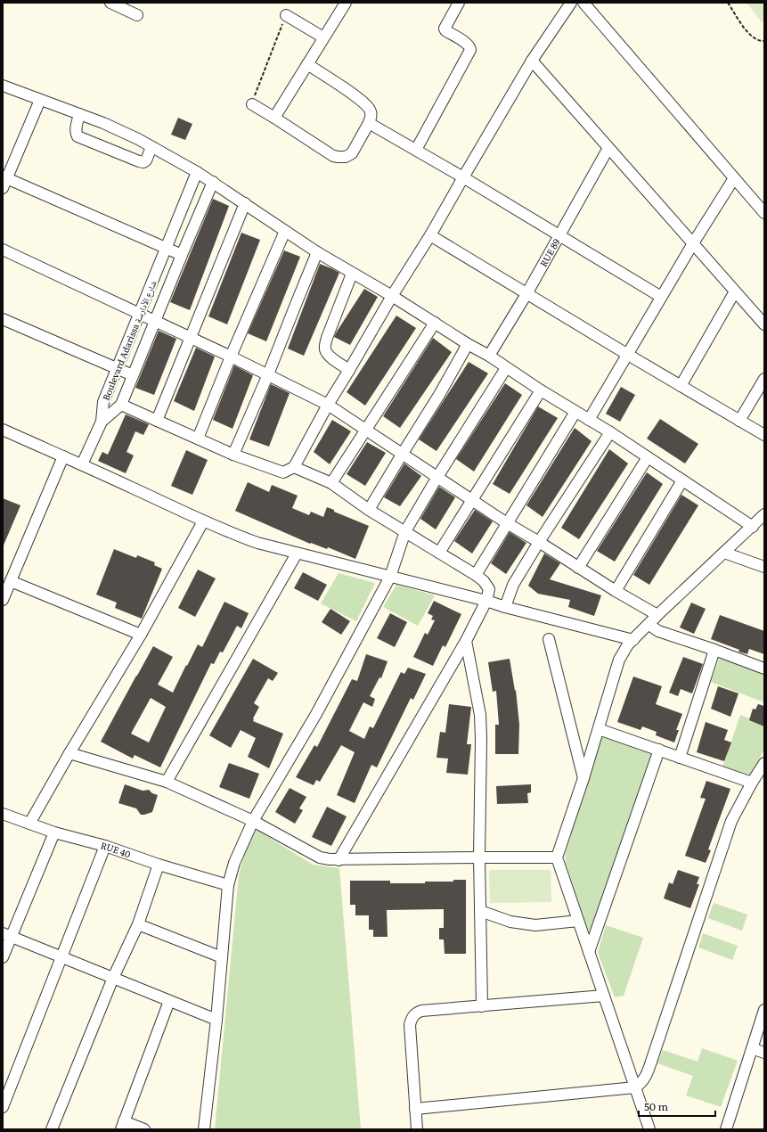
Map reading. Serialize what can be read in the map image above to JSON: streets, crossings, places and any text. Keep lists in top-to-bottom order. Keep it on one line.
{"streets":{"street":["RUE 89","Boulevard Adarissa شارع الأدارسة","RUE 40"]},"scale_bar":"50 m"}
